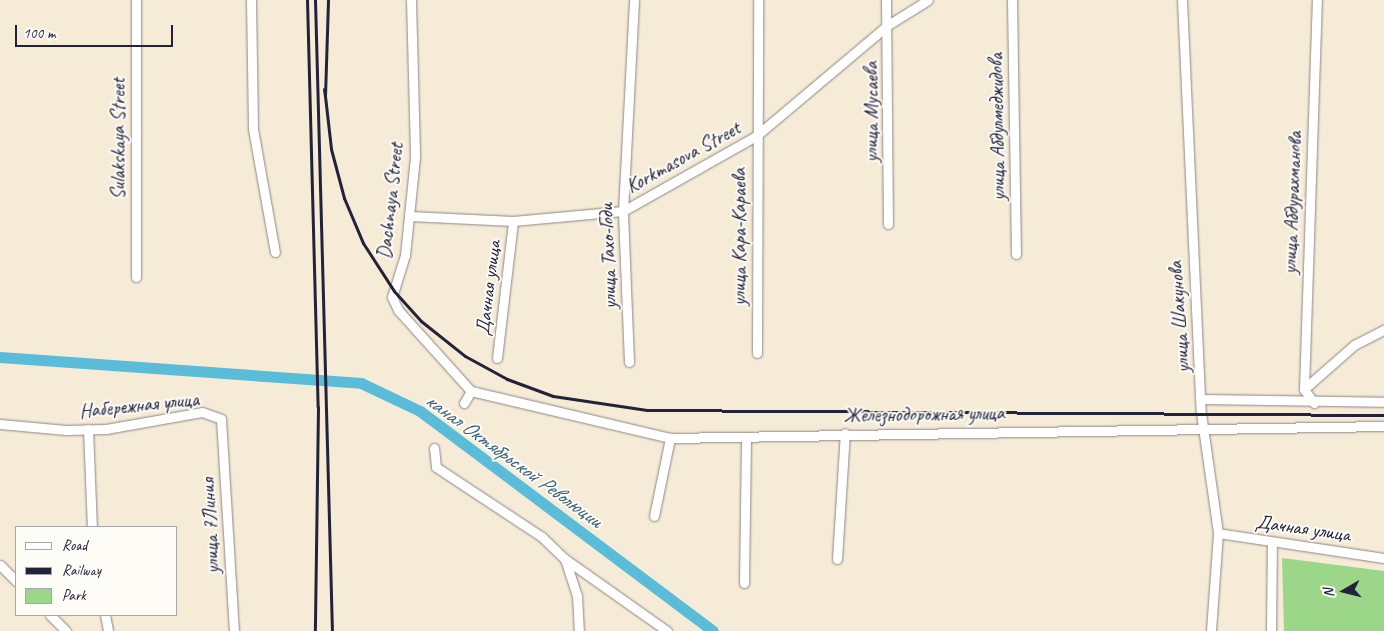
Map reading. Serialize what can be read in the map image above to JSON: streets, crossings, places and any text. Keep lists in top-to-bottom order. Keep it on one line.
{"streets":{"street":["улица Мусаева","улица Абдулмеджидова","Sulakskaya Street","Korkmasova Street","Dachnaya Street","улица Абдурахманова","улица Кара-Караева","улица Тахо-Годи","Дачная улица","улица Шакунова","Набережная улица","Железнодорожная улица","улица 7Линия"]},"crossings":[["улица Мусаева","Korkmasova Street"],["Korkmasova Street","Dachnaya Street"],["Korkmasova Street","улица Кара-Караева"],["Korkmasova Street","улица Тахо-Годи"],["Korkmasova Street","Дачная улица"],["Dachnaya Street","Железнодорожная улица"],["Дачная улица","улица Шакунова"],["улица Шакунова","Железнодорожная улица"],["Набережная улица","улица 7Линия"]],"water":["канал Октябрьской Революции"],"legend":["Road","Railway","Park"],"scale_bar":"100 m","north":"left"}
